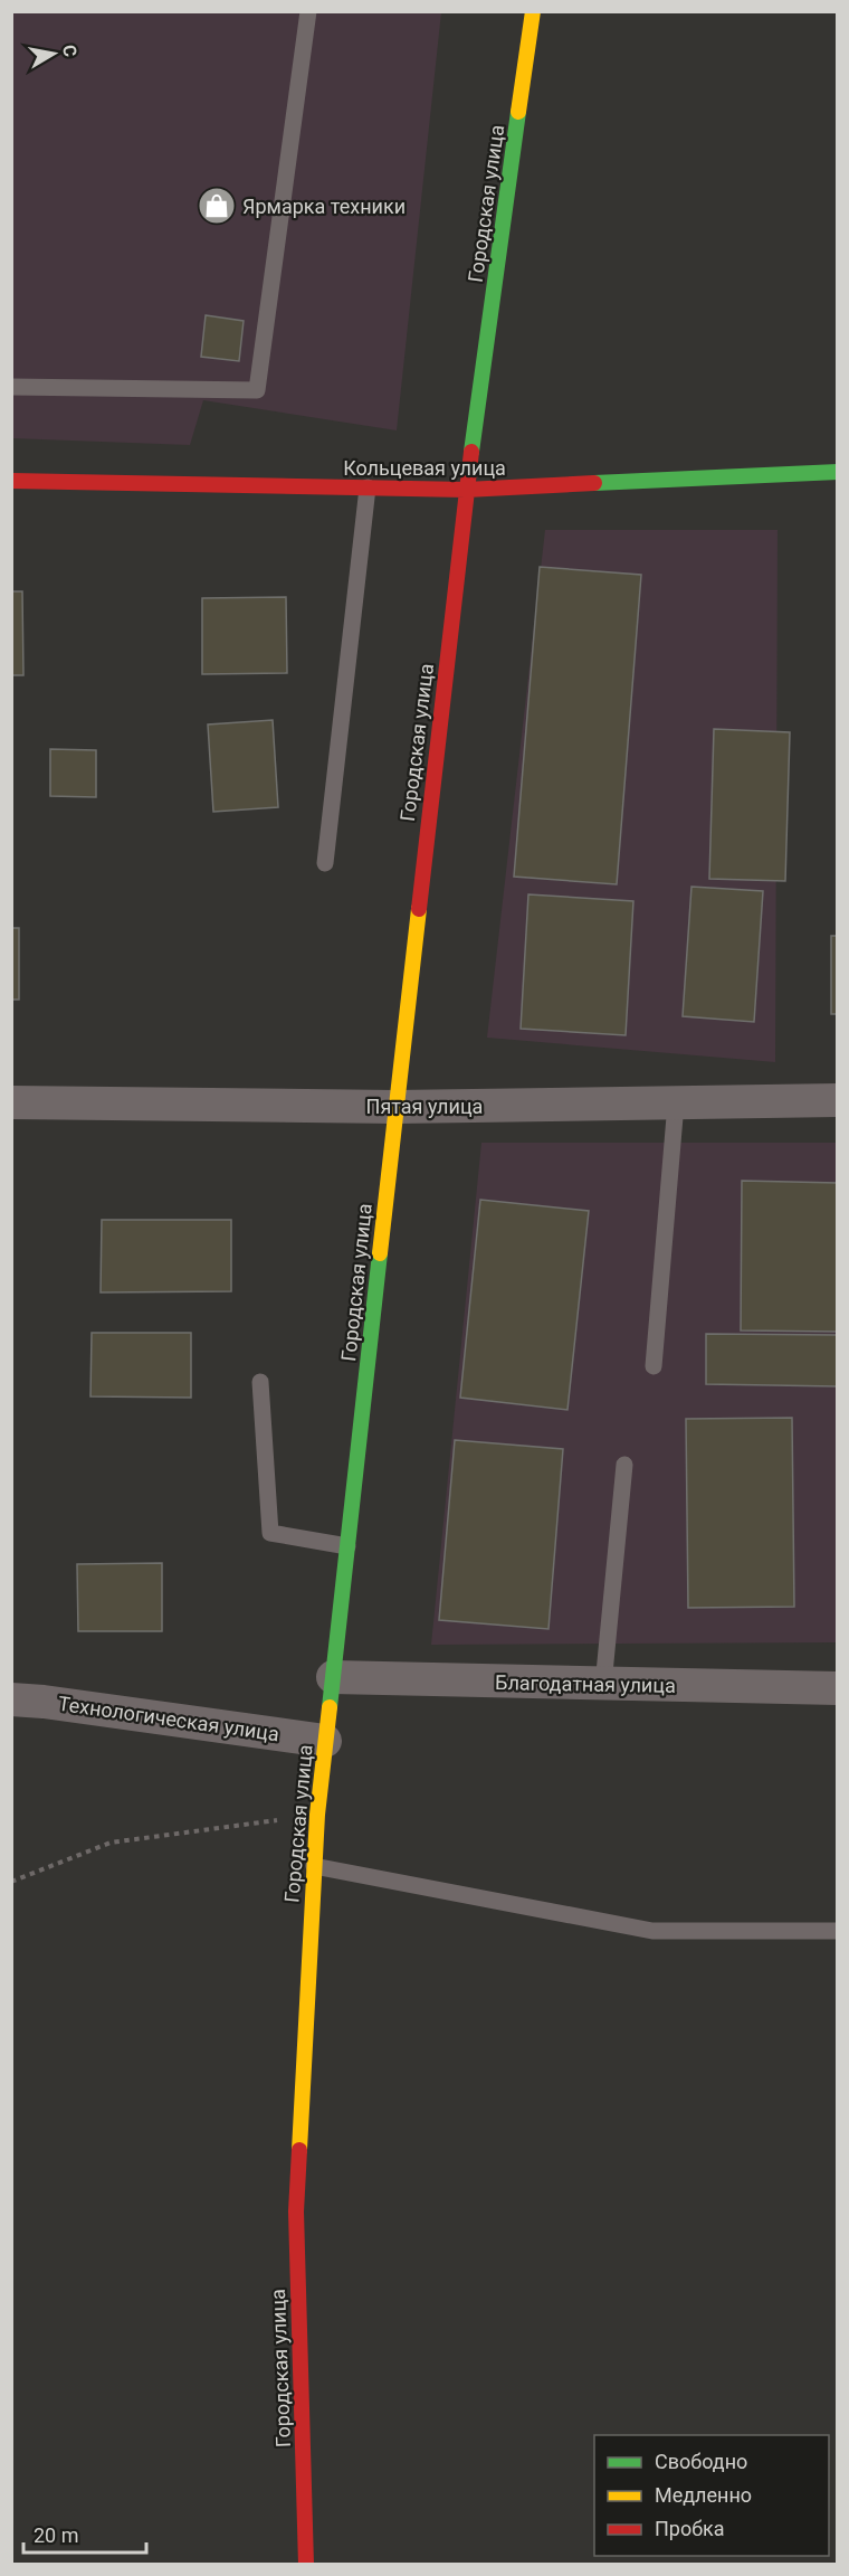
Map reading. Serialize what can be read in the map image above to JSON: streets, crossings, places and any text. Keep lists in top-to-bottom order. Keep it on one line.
{"streets":{"street":["Городская улица","Кольцевая улица","Пятая улица","Благодатная улица","Технологическая улица"]},"crossings":[["Городская улица","Кольцевая улица"],["Городская улица","Пятая улица"],["Городская улица","Благодатная улица"],["Городская улица","Технологическая улица"]],"places":{"shop":["Ярмарка техники"]},"legend":["Свободно","Медленно","Пробка"],"scale_bar":"20 m","north":"right"}
